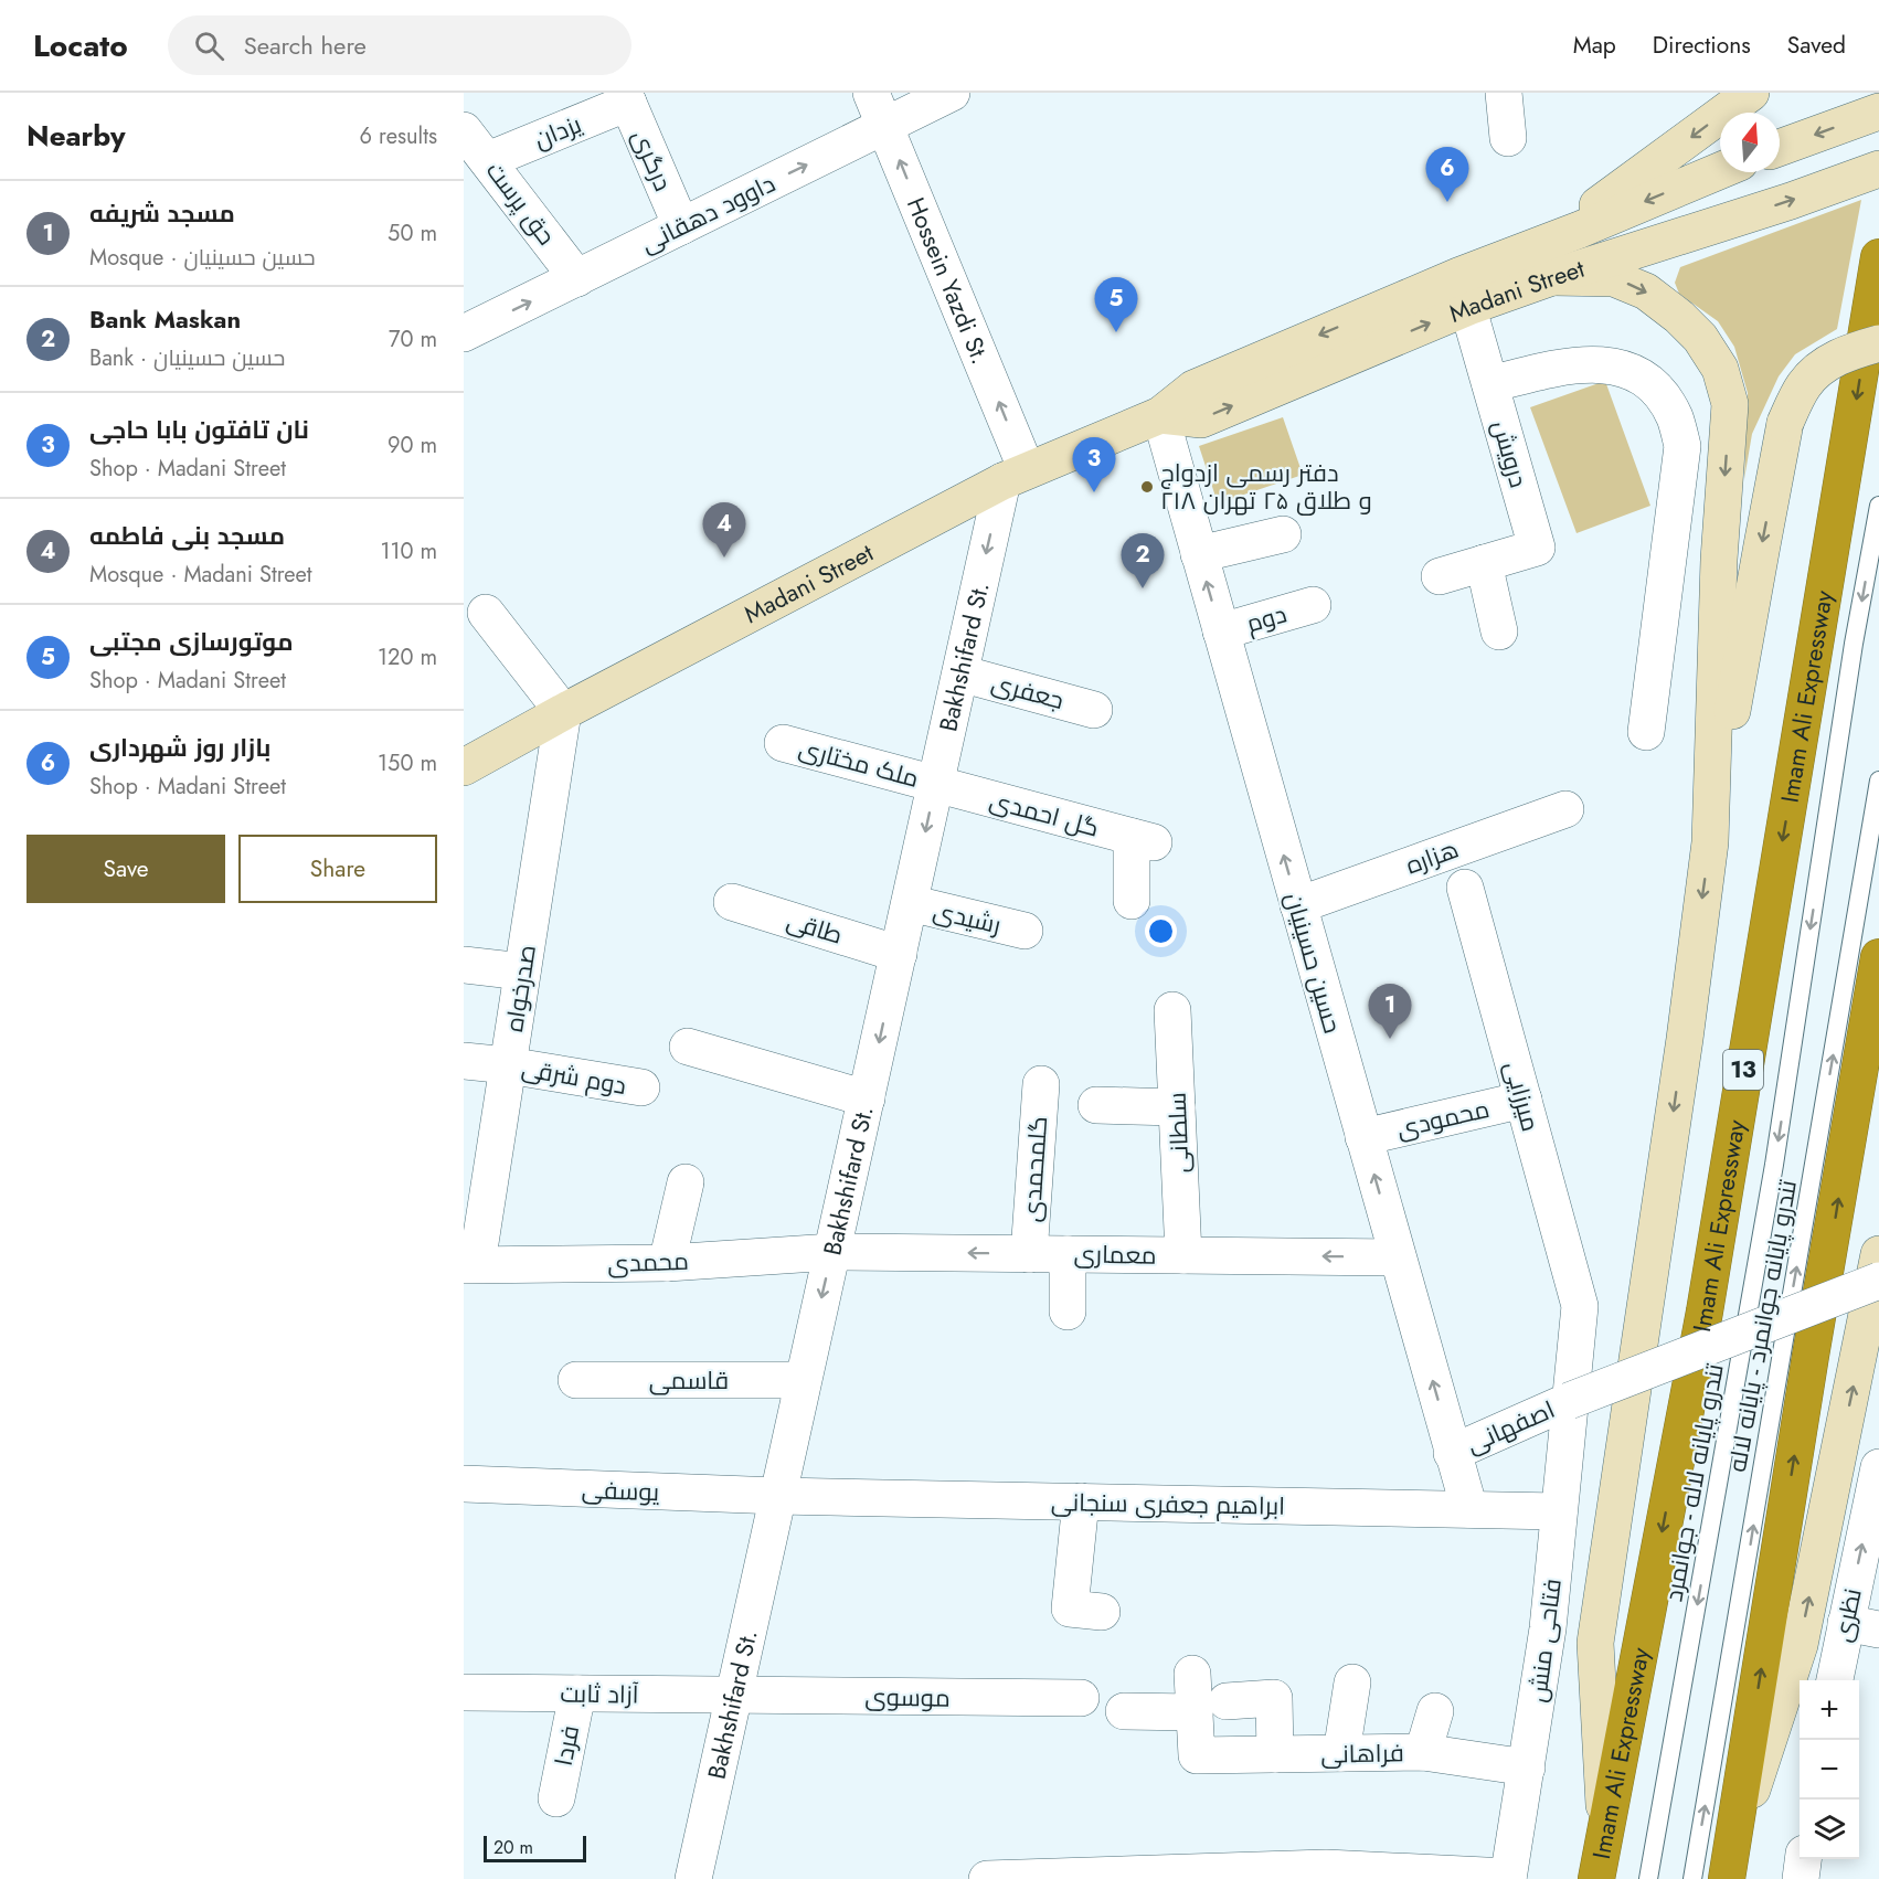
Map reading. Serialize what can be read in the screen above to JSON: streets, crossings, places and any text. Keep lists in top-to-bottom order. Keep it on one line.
{"streets":{"highway":["Imam Ali Expressway","13"],"main road":["Madani Street"],"street":["یزدان","درگری","حق پرست","داوود دهقانی","Hossein Yazdi St.","درویش","دوم","Bakhshifard St.","جعفری","ملک مختاری","گل احمدی","هزاره","رشیدی","طاقی","حسین حسینیان","صدرخواه","دوم شرقی","میرزایی","محمودی","سلطانی","گلمحمدی","معماری","محمدی","قاسمی","اصفهانی","یوسفی","ابراهیم جعفری سنجانی","نظری","فتاحی منش","آزاد ثابت","موسوی","فردا","فراهانی"],"lane":["تندرو پایانه جوانمرد - پایانه لاله","تندرو پایانه لاله - جوانمرد"]},"crossings":[["یزدان","درگری"],["یزدان","حق پرست"],["درگری","داوود دهقانی"],["حق پرست","داوود دهقانی"],["داوود دهقانی","Hossein Yazdi St."],["Hossein Yazdi St.","Madani Street"],["Hossein Yazdi St.","Bakhshifard St."],["Madani Street","درویش"],["Madani Street","Bakhshifard St."],["Madani Street","حسین حسینیان"],["Madani Street","صدرخواه"],["دوم","حسین حسینیان"],["Bakhshifard St.","جعفری"],["Bakhshifard St.","ملک مختاری"],["Bakhshifard St.","گل احمدی"],["Bakhshifard St.","رشیدی"],["Bakhshifard St.","طاقی"],["Bakhshifard St.","معماری"],["Bakhshifard St.","محمدی"],["Bakhshifard St.","قاسمی"],["Bakhshifard St.","یوسفی"],["Bakhshifard St.","ابراهیم جعفری سنجانی"],["Bakhshifard St.","آزاد ثابت"],["Bakhshifard St.","موسوی"],["ملک مختاری","گل احمدی"],["هزاره","حسین حسینیان"],["حسین حسینیان","محمودی"],["حسین حسینیان","معماری"],["حسین حسینیان","اصفهانی"],["حسین حسینیان","ابراهیم جعفری سنجانی"],["صدرخواه","دوم شرقی"],["صدرخواه","محمدی"],["میرزایی","محمودی"],["میرزایی","فتاحی منش"],["سلطانی","معماری"],["گلمحمدی","معماری"],["معماری","محمدی"],["اصفهانی","فتاحی منش"],["یوسفی","ابراهیم جعفری سنجانی"],["ابراهیم جعفری سنجانی","فتاحی منش"],["فتاحی منش","فراهانی"],["آزاد ثابت","موسوی"],["آزاد ثابت","فردا"]],"one_way":["داوود دهقانی","Hossein Yazdi St.","Bakhshifard St.","حسین حسینیان","معماری","تندرو پایانه جوانمرد - پایانه لاله","تندرو پایانه لاله - جوانمرد","نظری"],"places":["دفتر رسمی ازدواج ۲۱۸ و طلاق ۲۵ تهران"],"scale_bar":"20 m","north":"top","page":{"header":"Locato","search":"Search here","nav":["Map","Directions","Saved"],"heading":["Nearby","6 results"],"pins":["6","5","3","4","2","1"],"list":[{"mark":"1","name":"مسجد شریفه","note":"Mosque · حسین حسینیان","value":"50 m"},{"mark":"2","name":"Bank Maskan","note":"Bank · حسین حسینیان","value":"70 m"},{"mark":"3","name":"نان تافتون بابا حاجی","note":"Shop · Madani Street","value":"90 m"},{"mark":"4","name":"مسجد بنی فاطمه","note":"Mosque · Madani Street","value":"110 m"},{"mark":"5","name":"موتورسازی مجتبی","note":"Shop · Madani Street","value":"120 m"},{"mark":"6","name":"بازار روز شهرداری","note":"Shop · Madani Street","value":"150 m"}],"buttons":["Save","Share"],"map_buttons":["+","−"],"scale":"20 m"}}
